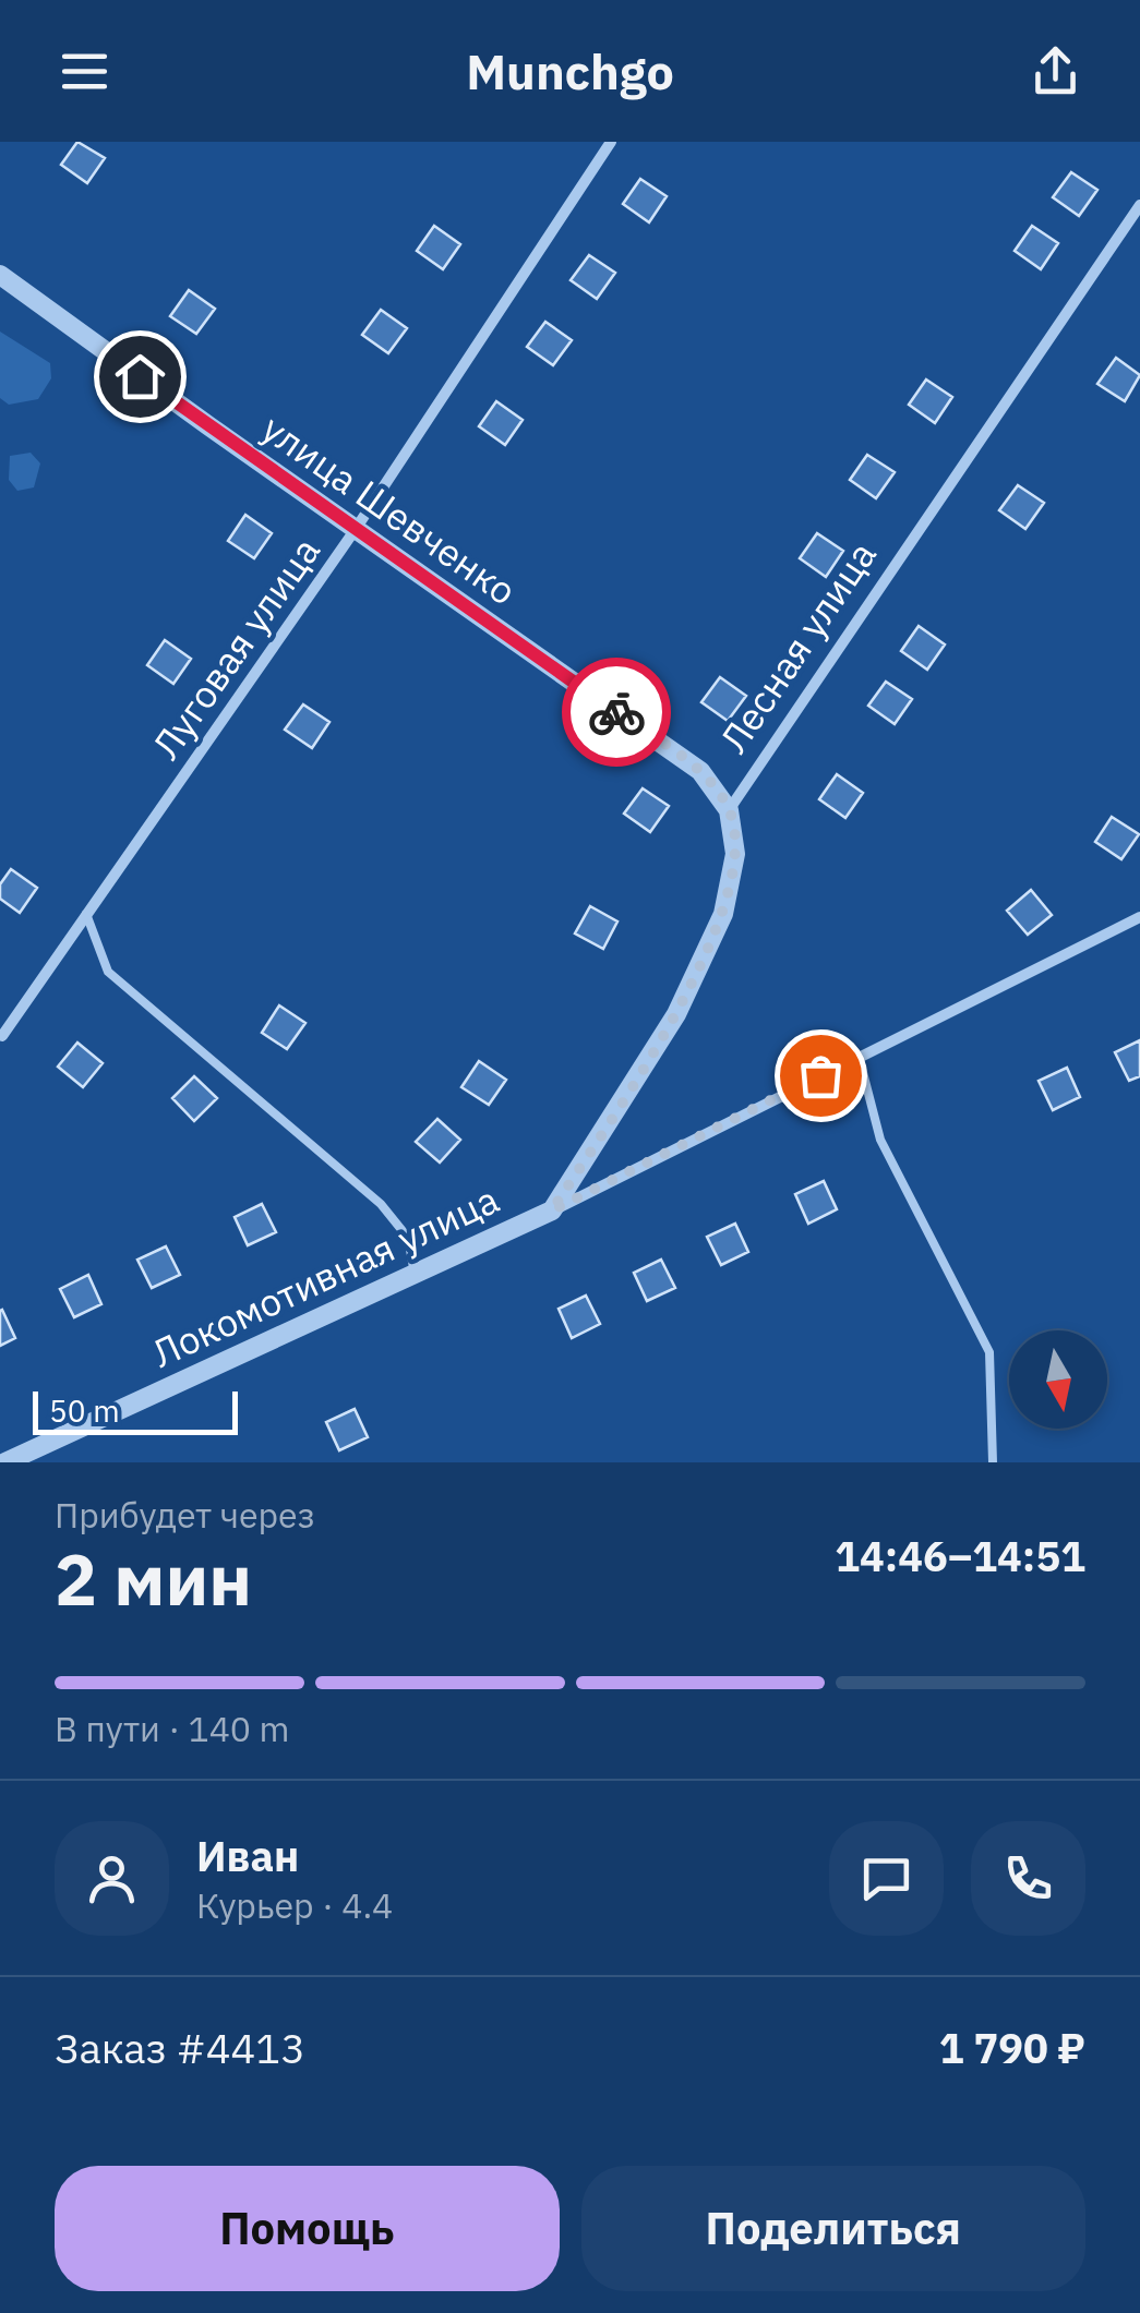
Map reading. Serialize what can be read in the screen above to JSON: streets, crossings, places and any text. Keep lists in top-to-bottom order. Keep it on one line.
{"streets":{"street":["улица Шевченко","Лесная улица","Луговая улица","Локомотивная улица"]},"crossings":[["улица Шевченко","Лесная улица"],["улица Шевченко","Луговая улица"],["Лесная улица","Локомотивная улица"]],"scale_bar":"50 m","north":"bottom","page":{"header":"Munchgo","scale":"50 m","heading":["2 мин","Прибудет через","14:46–14:51"],"panel":["Иван","Курьер · 4.4","Заказ #4413","1 790 ₽"],"bar":"В пути · 140 m","buttons":["Помощь","Поделиться"]}}
